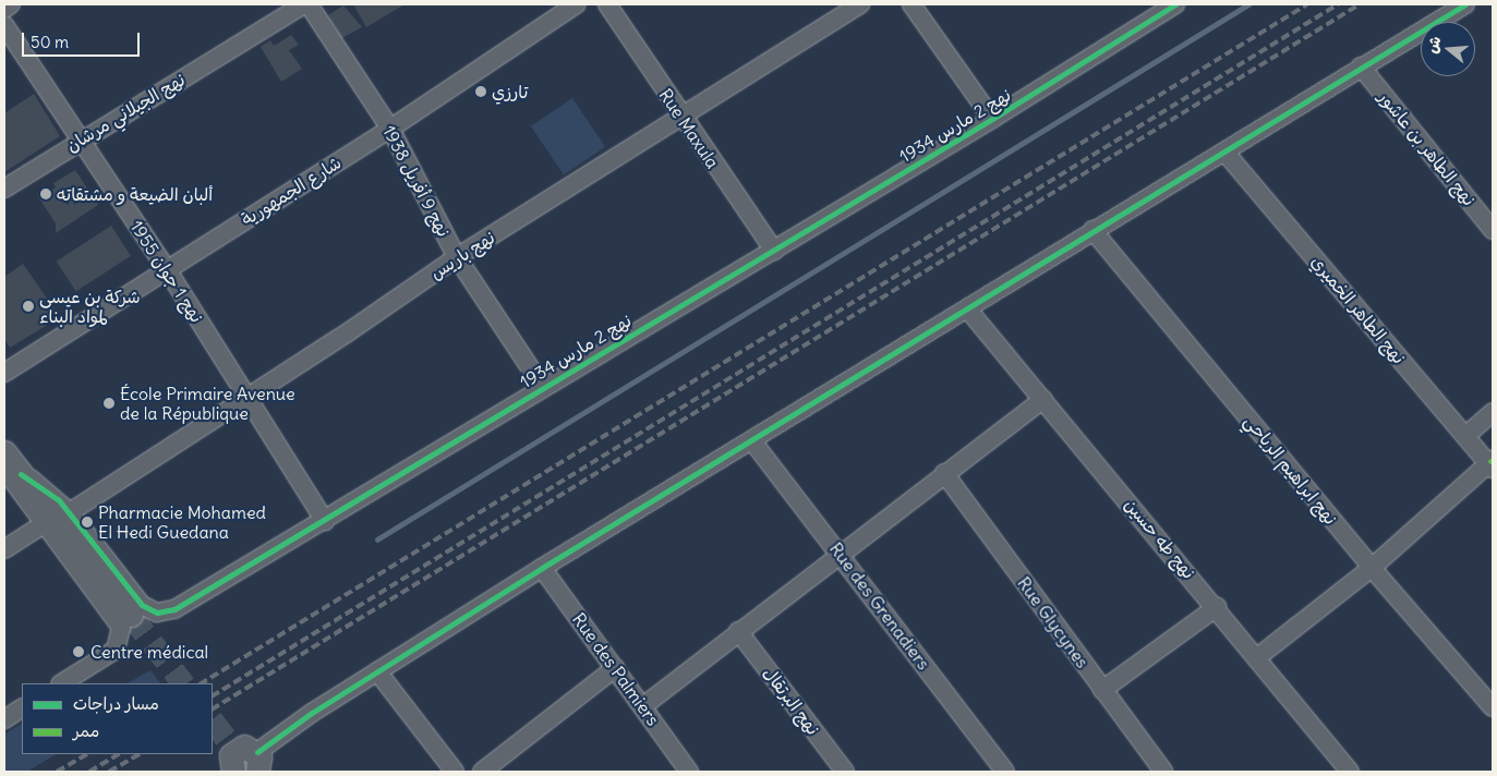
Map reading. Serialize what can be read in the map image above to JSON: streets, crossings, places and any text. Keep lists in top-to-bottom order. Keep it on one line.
{"streets":{"street":["نهج الجيلاني مرشان","نهج 2 مارس 1934","Rue Maxula","نهج الطاهر بن عاشور","نهج 9 أفريل 1938","شارع الجمهورية","نهج باريس","نهج 1 جوان 1955","نهج الطاهر الخميري","نهج ابراهيم الرياحي","نهج طه حسين","Rue des Grenadiers","Rue Glycynes","Rue des Palmiers","نهج البرتقال"]},"crossings":[["نهج الجيلاني مرشان","نهج 1 جوان 1955"],["نهج 2 مارس 1934","Rue Maxula"],["نهج 2 مارس 1934","نهج 9 أفريل 1938"],["نهج 2 مارس 1934","نهج باريس"],["نهج 2 مارس 1934","نهج 1 جوان 1955"],["Rue Maxula","نهج باريس"],["نهج 9 أفريل 1938","شارع الجمهورية"],["نهج 9 أفريل 1938","نهج باريس"],["شارع الجمهورية","نهج 1 جوان 1955"],["نهج باريس","نهج 1 جوان 1955"]],"places":["تارزي","ألبان الضيعة و مشتقاته","شركة بن عيسى لمواد البناء","École Primaire Avenue de la République","Pharmacie Mohamed El Hedi Guedana","Centre médical"],"legend":["مسار دراجات","ممر"],"scale_bar":"50 m","north":"left"}
